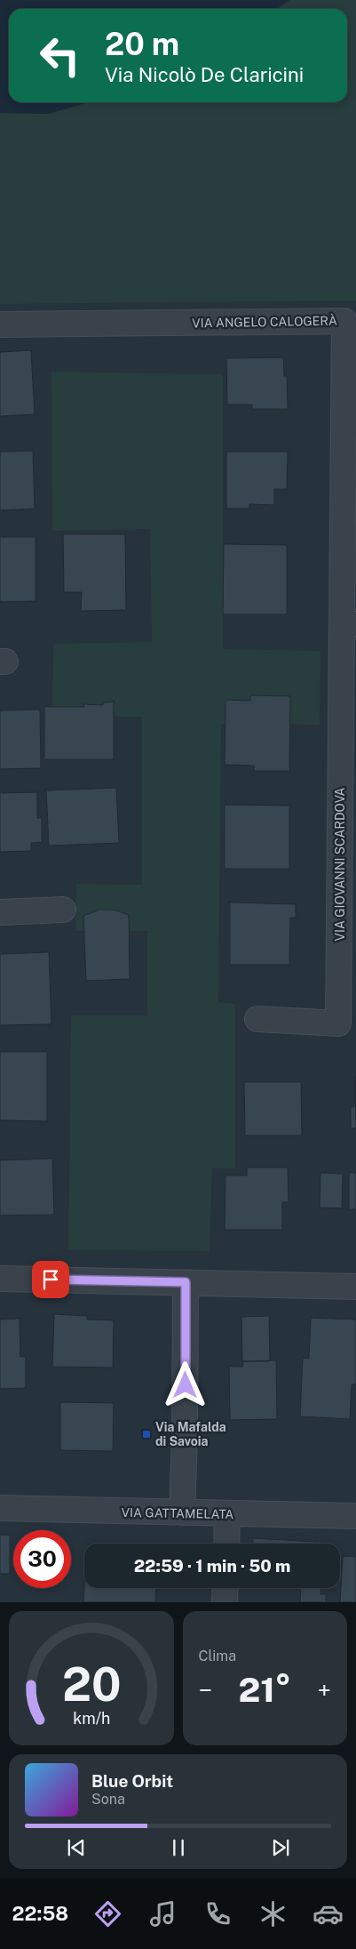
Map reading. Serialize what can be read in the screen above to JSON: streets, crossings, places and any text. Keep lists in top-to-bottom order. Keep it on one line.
{"streets":{"street":["VIA ANGELO CALOGERÀ","VIA GIOVANNI SCARDOVA","VIA GATTAMELATA"]},"crossings":[["VIA ANGELO CALOGERÀ","VIA GIOVANNI SCARDOVA"]],"places":{"transit":["Via Mafalda di Savoia"]},"page":{"turn":["20 m","Via Nicolò De Claricini"],"limit":"30","trip":"22:59 · 1 min · 50 m","tile":"Clima","heat":["−","21°","+"],"song":["Blue Orbit","Sona"],"tabs":"22:58","gauge":["20","km/h"]}}
